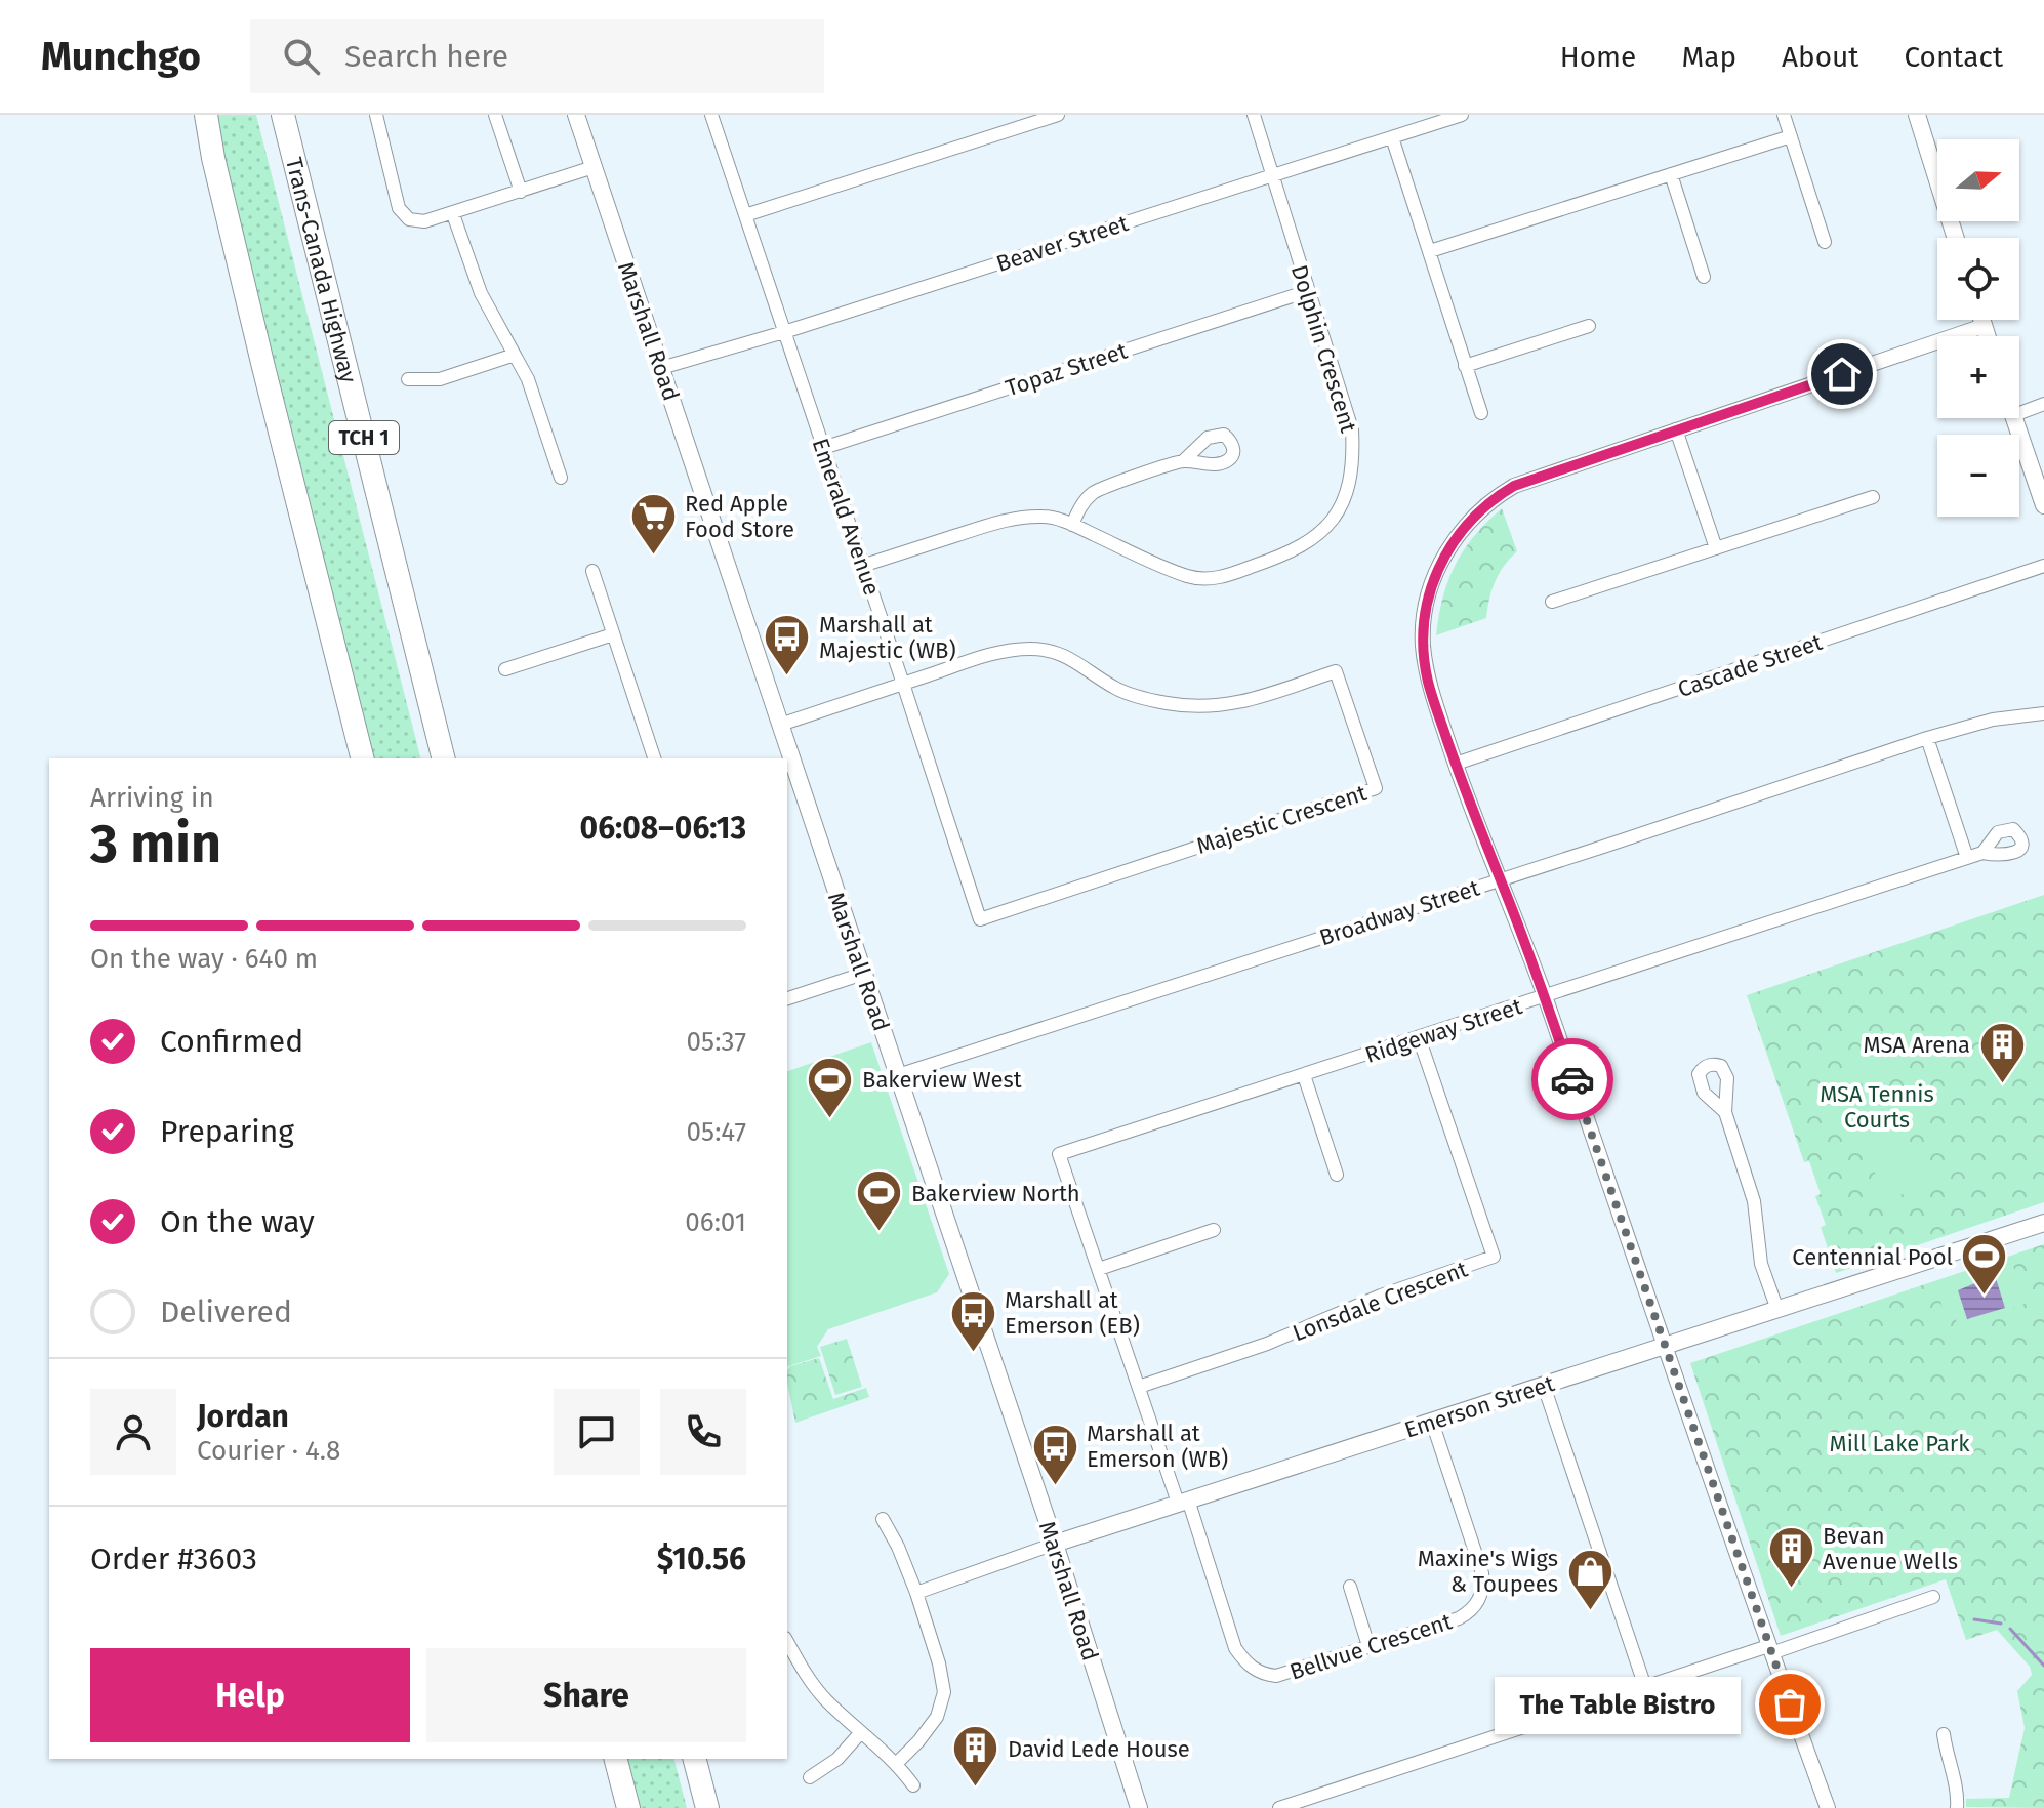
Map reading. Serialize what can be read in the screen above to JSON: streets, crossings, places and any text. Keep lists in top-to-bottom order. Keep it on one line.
{"streets":{"highway":["Trans-Canada Highway","TCH 1"],"main road":["Marshall Road","Emerson Street"],"street":["Beaver Street","Dolphin Crescent","Topaz Street","Emerald Avenue","Cascade Street","Majestic Crescent","Broadway Street","Ridgeway Street","Lonsdale Crescent","Bellvue Crescent"]},"crossings":[["Beaver Street","Marshall Road"],["Beaver Street","Dolphin Crescent"],["Beaver Street","Emerald Avenue"],["Marshall Road","Majestic Crescent"],["Marshall Road","Broadway Street"],["Marshall Road","Emerson Street"],["Dolphin Crescent","Topaz Street"],["Dolphin Crescent","Emerald Avenue"],["Topaz Street","Emerald Avenue"],["Emerald Avenue","Majestic Crescent"],["Ridgeway Street","Lonsdale Crescent"],["Ridgeway Street","Bellvue Crescent"],["Lonsdale Crescent","Bellvue Crescent"],["Emerson Street","Bellvue Crescent"]],"parks":["MSA Tennis Courts","Mill Lake Park"],"places":{"supermarket":["Red Apple Food Store"],"bus stop":["Marshall at Majestic (WB)","Marshall at Emerson (EB)","Marshall at Emerson (WB)"],"building":["MSA Arena","Bevan Avenue Wells","David Lede House"],"sports":["Bakerview West","Bakerview North","Centennial Pool"],"shop":["Maxine's Wigs & Toupees"],"other":["The Table Bistro"]},"north":"right","page":{"header":"Munchgo","search":"Search here","nav":["Home","Map","About","Contact"],"map_buttons":["+","−"],"heading":["3 min","Arriving in","06:08–06:13"],"panel":["Jordan","Courier · 4.8","Order #3603","$10.56"],"bar":"On the way · 640 m","list":[["Confirmed","05:37"],["Preparing","05:47"],["On the way","06:01"],"Delivered"],"buttons":["Help","Share"],"bubble":"The Table Bistro"}}
